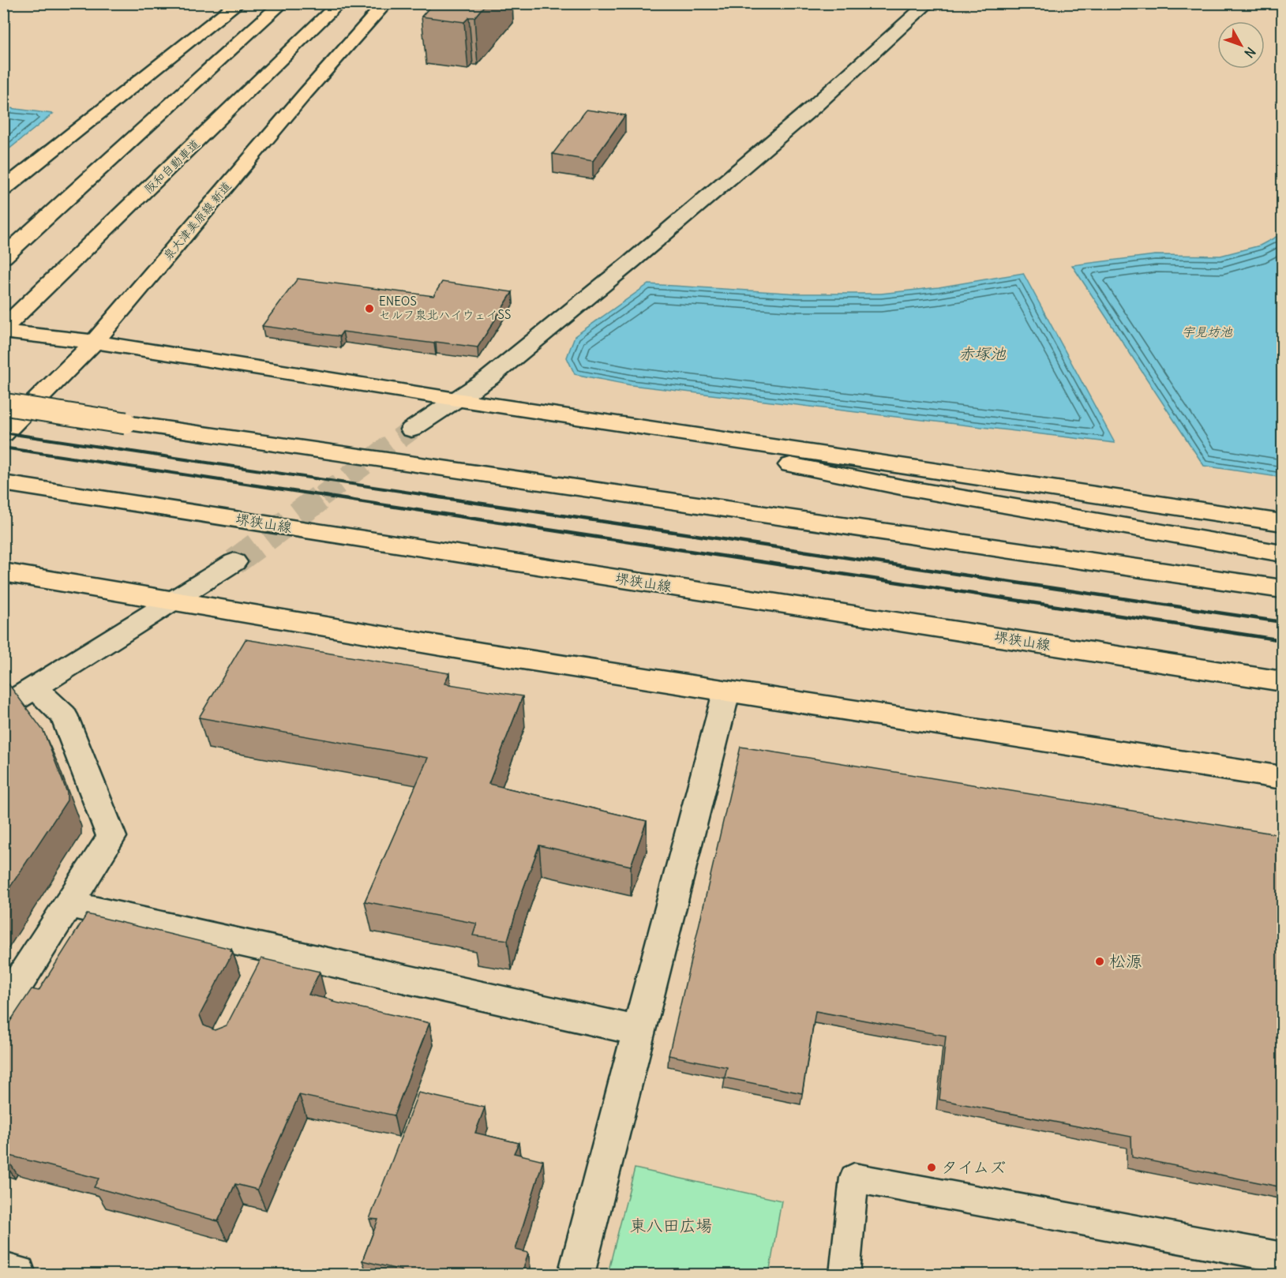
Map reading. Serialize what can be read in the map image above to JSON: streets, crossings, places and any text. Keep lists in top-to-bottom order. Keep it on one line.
{"streets":{"main road":["阪和自動車道","泉大津美原線 新道","堺狭山線"]},"water":["宇見坊池","赤塚池"],"parks":["東八田広場"],"places":["ENEOS セルフ泉北ハイウェイSS","松源","タイムズ"],"north":"bottom right"}
